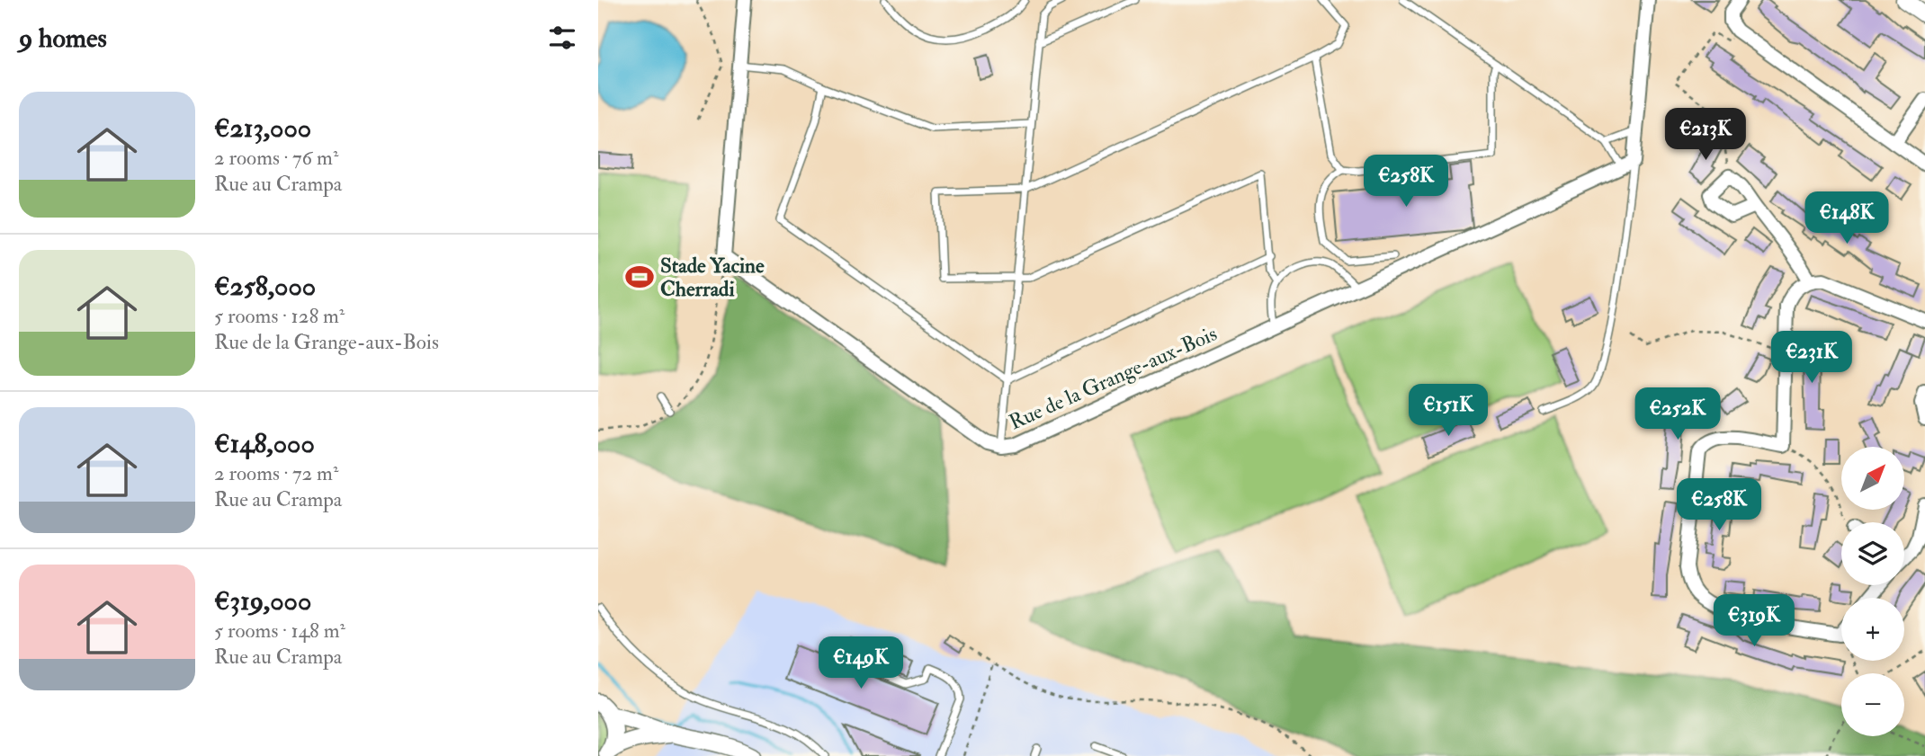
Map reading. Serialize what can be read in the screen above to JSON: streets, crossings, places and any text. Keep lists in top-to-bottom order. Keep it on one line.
{"streets":{"street":["Rue de la Grange-aux-Bois"]},"places":{"sports":["Stade Yacine Cherradi"]},"north":"top right","page":{"heading":"9 homes","list":[{"name":"€213,000","note":"2 rooms · 76 m² · Rue au Crampa"},{"name":"€258,000","note":"5 rooms · 128 m² · Rue de la Grange-aux-Bois"},{"name":"€148,000","note":"2 rooms · 72 m² · Rue au Crampa"},{"name":"€319,000","note":"5 rooms · 148 m² · Rue au Crampa"}],"price":["€213K","€258K","€148K","€231K","€151K","€252K","€258K","€319K","€149K"],"map_buttons":["+","−"]}}
